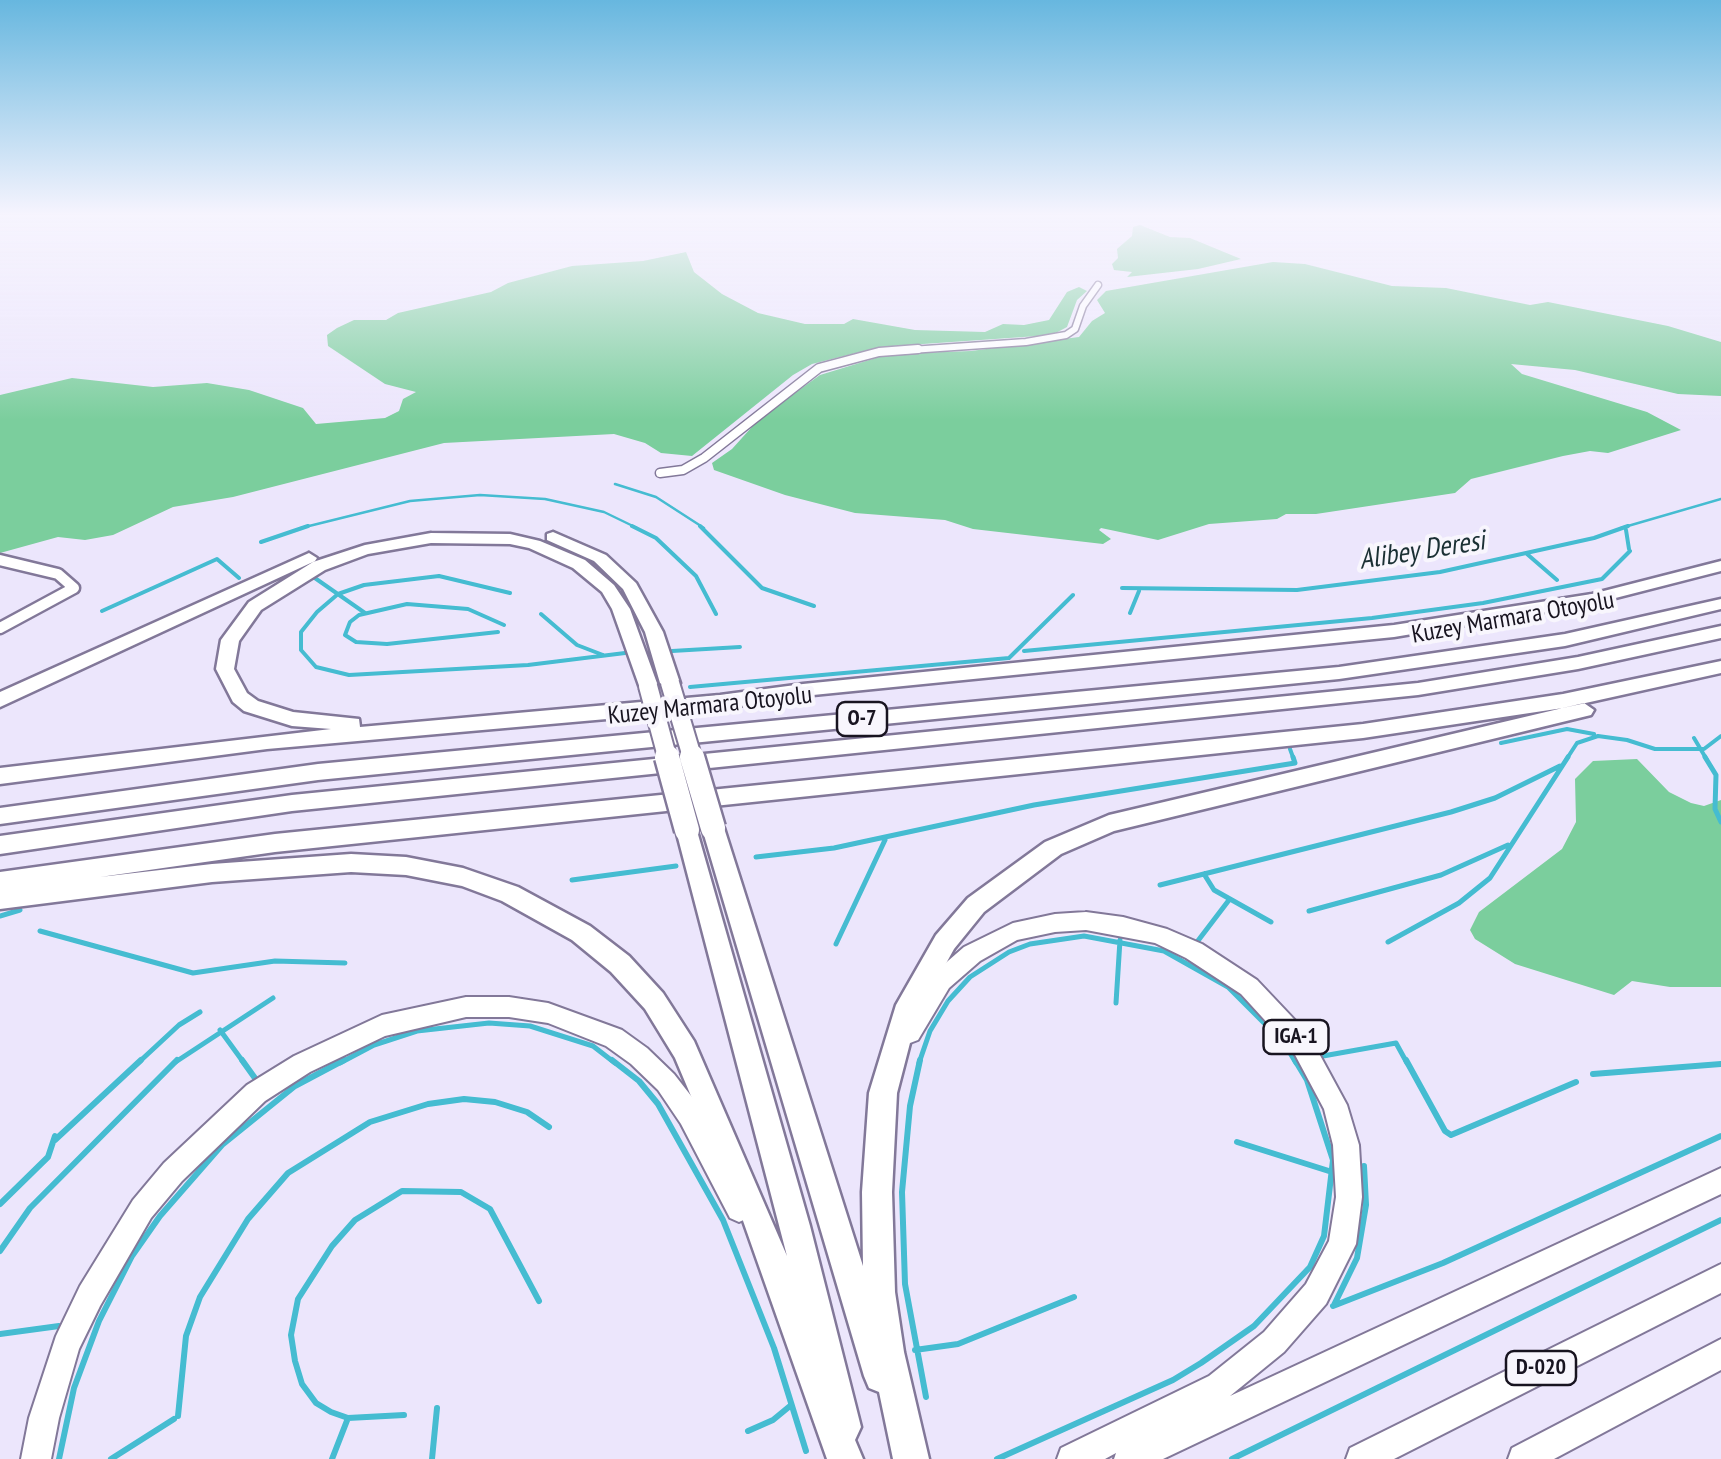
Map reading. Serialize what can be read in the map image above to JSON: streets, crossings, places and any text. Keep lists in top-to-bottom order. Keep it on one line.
{"streets":{"highway":["Kuzey Marmara Otoyolu","O-7","IGA-1","D-020"]},"water":["Alibey Deresi"]}
